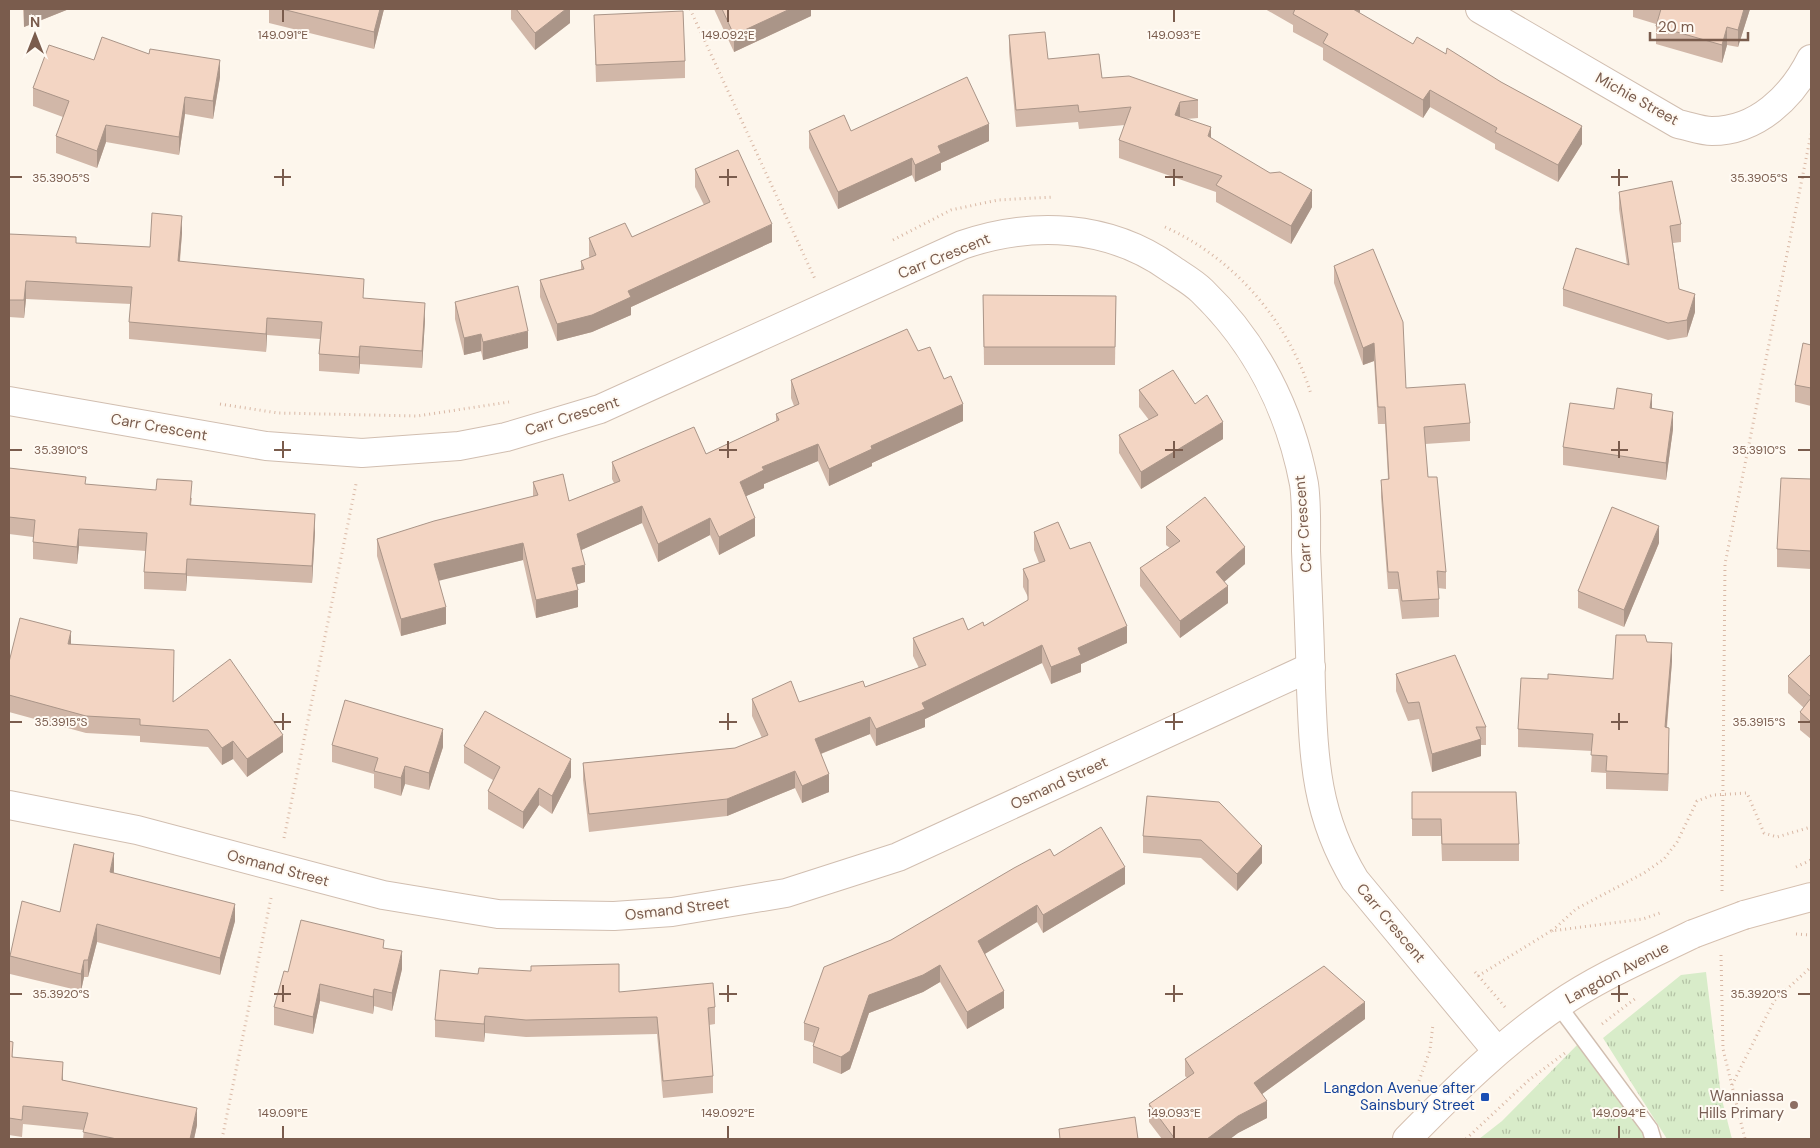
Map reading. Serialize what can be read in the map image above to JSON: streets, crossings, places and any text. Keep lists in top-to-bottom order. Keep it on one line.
{"streets":{"street":["Michie Street","Carr Crescent","Osmand Street","Langdon Avenue"]},"crossings":[["Carr Crescent","Osmand Street"],["Carr Crescent","Langdon Avenue"]],"places":{"transit":["Langdon Avenue after Sainsbury Street"],"other":["Wanniassa Hills Primary"]},"scale_bar":"20 m","north":"top","coordinates":["149.091°E","149.092°E","149.093°E","35.3905°S","35.3910°S","35.3915°S","35.3920°S","149.094°E"]}
